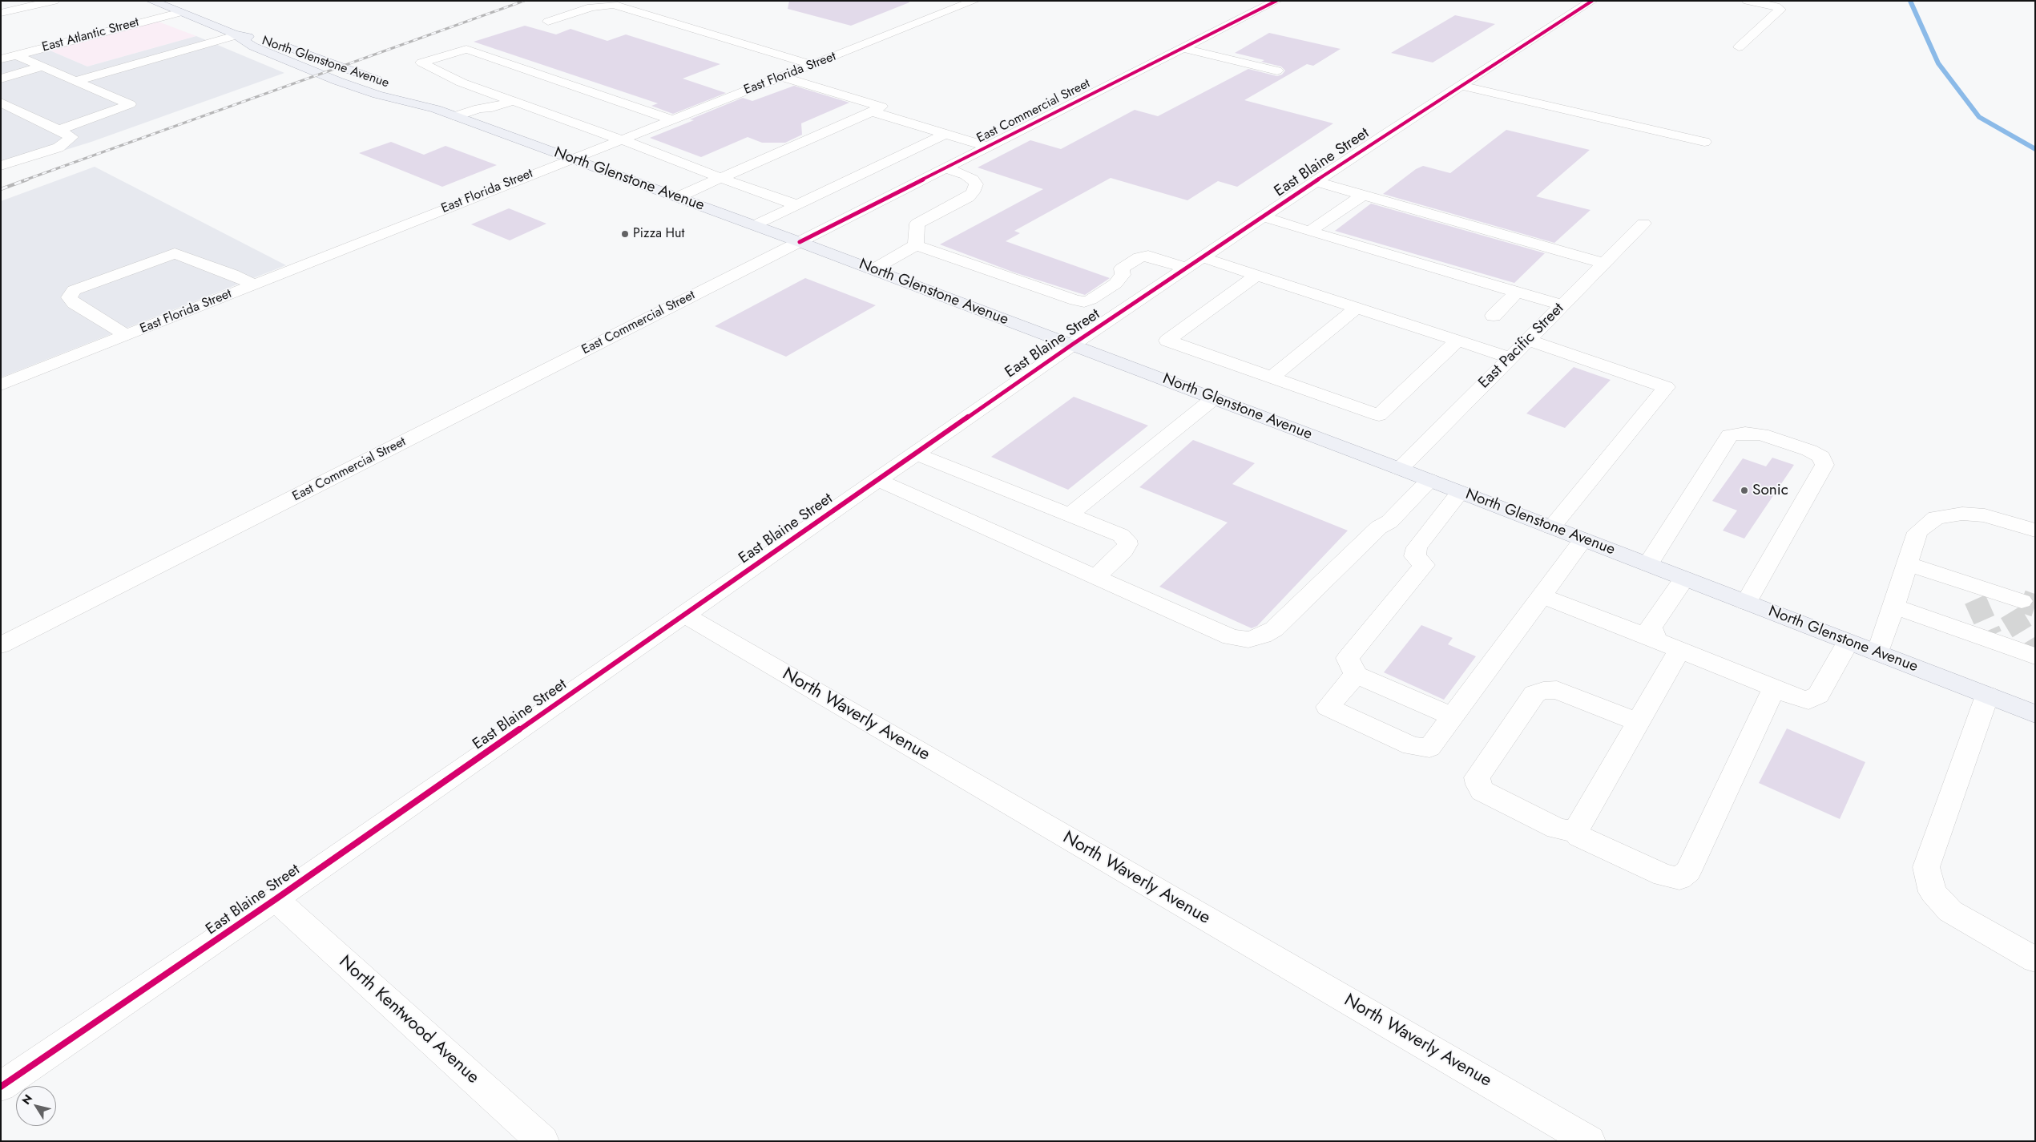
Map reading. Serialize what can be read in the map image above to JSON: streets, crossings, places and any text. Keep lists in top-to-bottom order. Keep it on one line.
{"streets":{"main road":["North Glenstone Avenue"],"street":["East Atlantic Street","East Florida Street","East Commercial Street","East Blaine Street","East Pacific Street","North Waverly Avenue","North Kentwood Avenue"]},"crossings":[["East Atlantic Street","North Glenstone Avenue"],["North Glenstone Avenue","East Florida Street"],["North Glenstone Avenue","East Commercial Street"],["North Glenstone Avenue","East Blaine Street"],["North Glenstone Avenue","East Pacific Street"],["East Blaine Street","North Waverly Avenue"],["East Blaine Street","North Kentwood Avenue"]],"places":["Pizza Hut","Sonic"],"north":"top left"}
